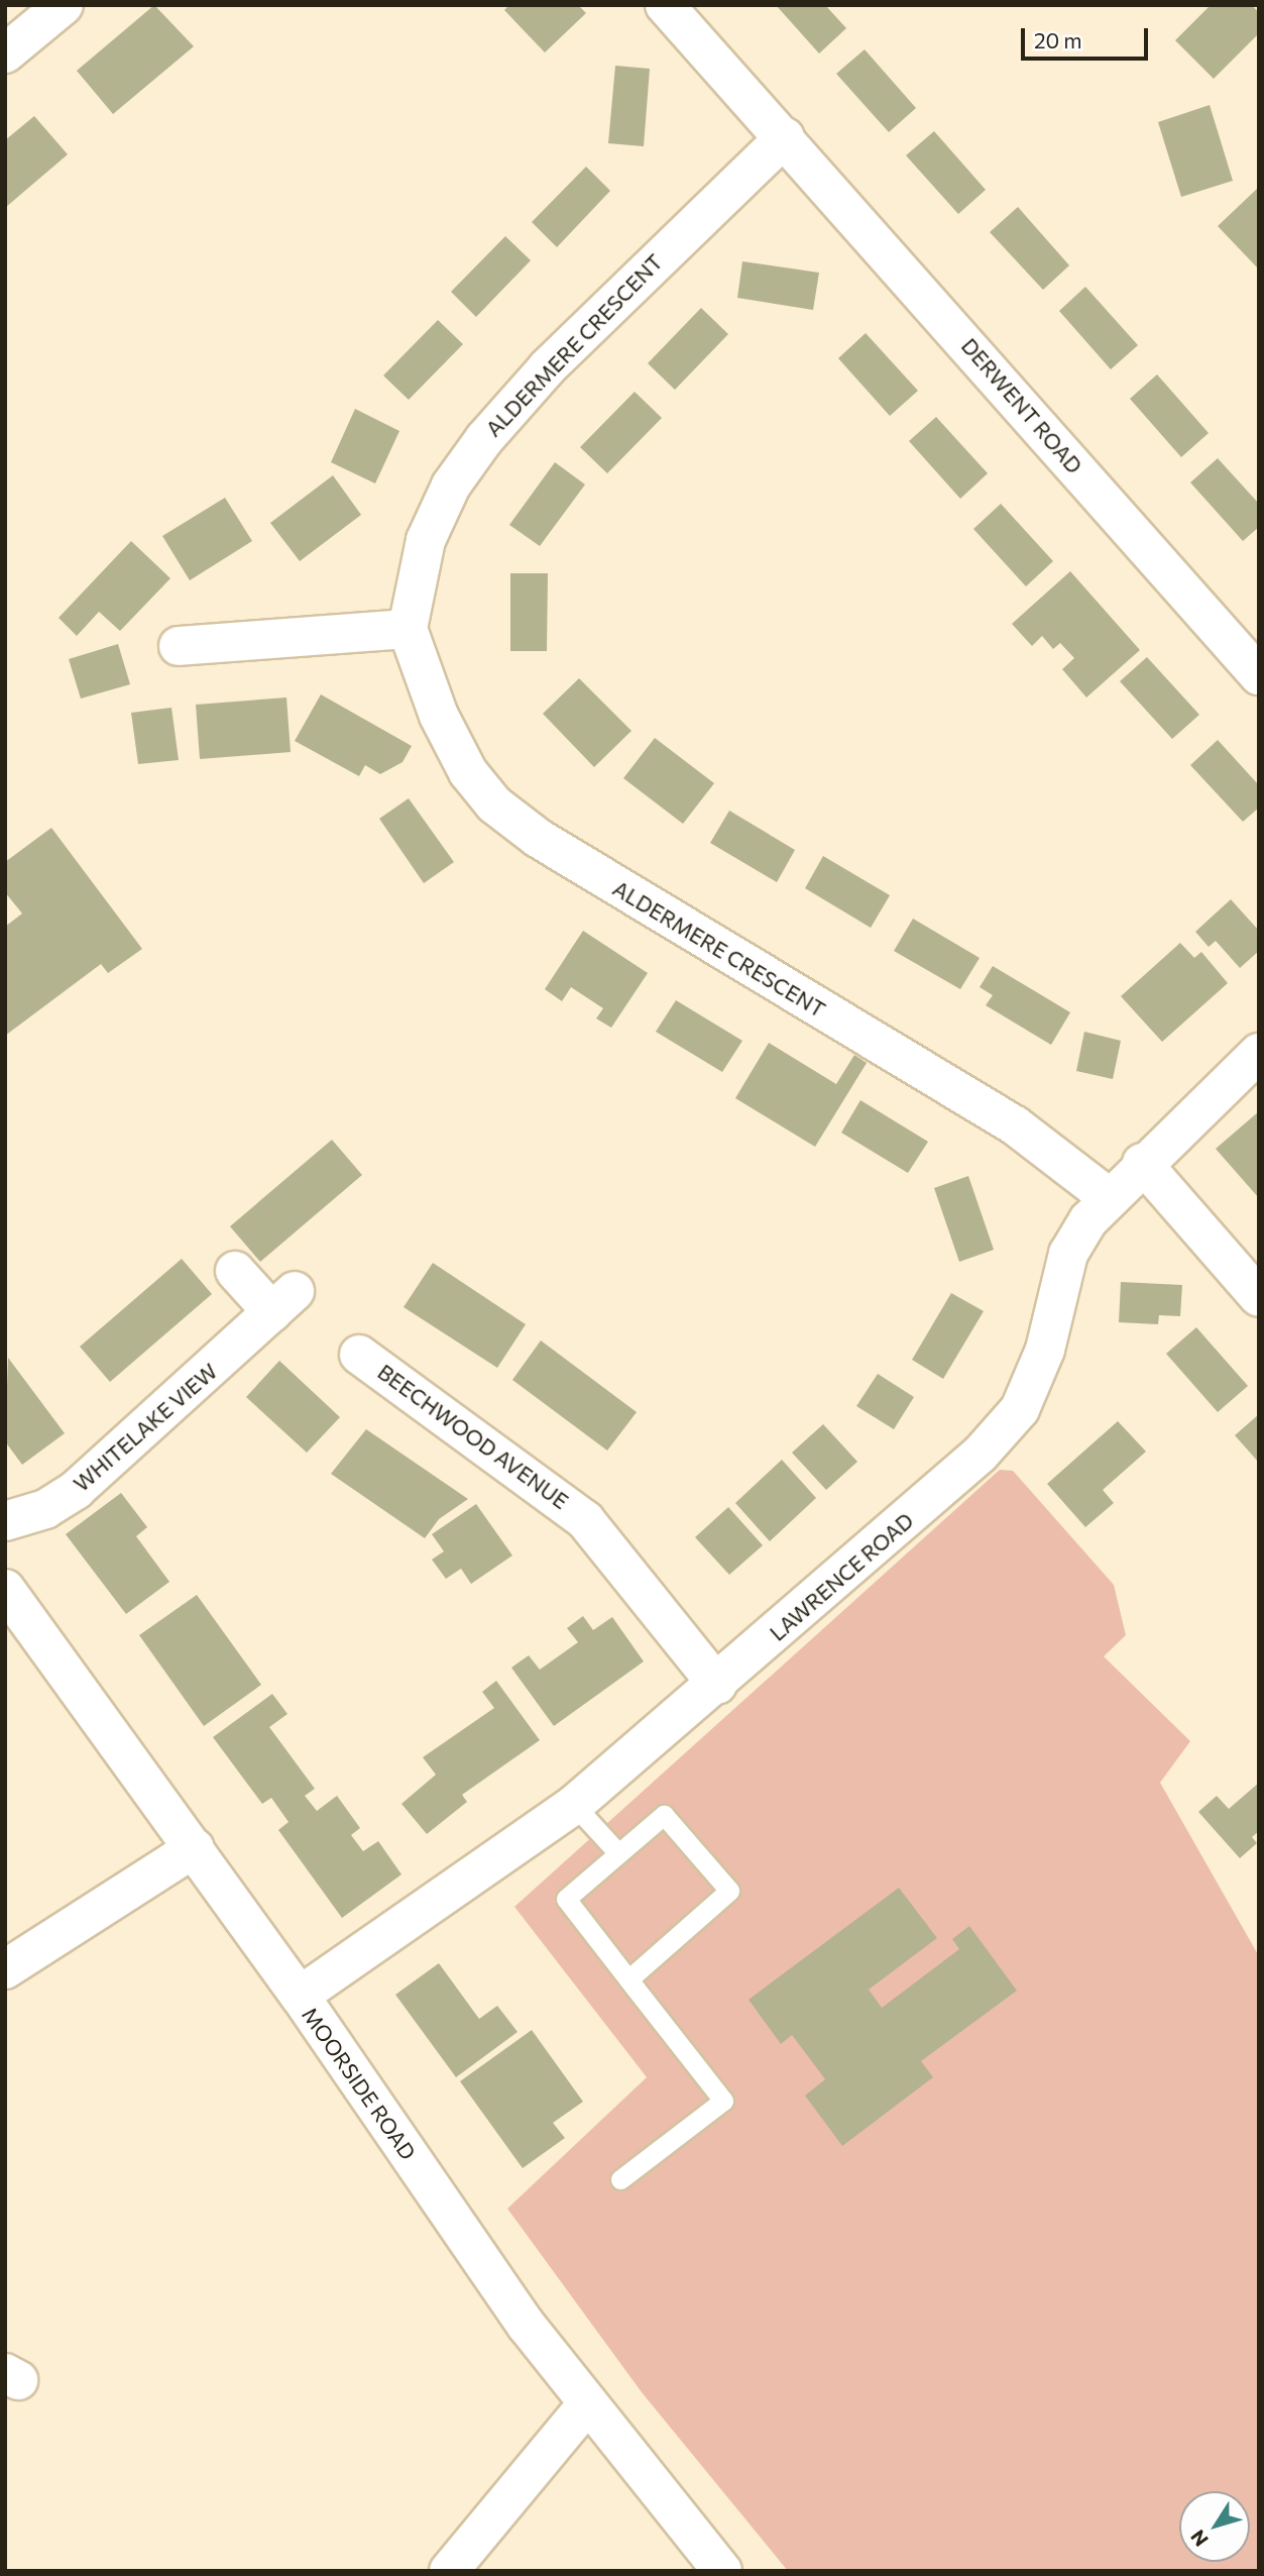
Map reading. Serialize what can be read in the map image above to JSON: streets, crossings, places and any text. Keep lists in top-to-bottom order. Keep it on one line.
{"streets":{"street":["ALDERMERE CRESCENT","DERWENT ROAD","WHITELAKE VIEW","BEECHWOOD AVENUE","LAWRENCE ROAD","MOORSIDE ROAD"]},"crossings":[["ALDERMERE CRESCENT","DERWENT ROAD"],["ALDERMERE CRESCENT","LAWRENCE ROAD"],["BEECHWOOD AVENUE","LAWRENCE ROAD"],["LAWRENCE ROAD","MOORSIDE ROAD"]],"scale_bar":"20 m","north":"bottom left"}
